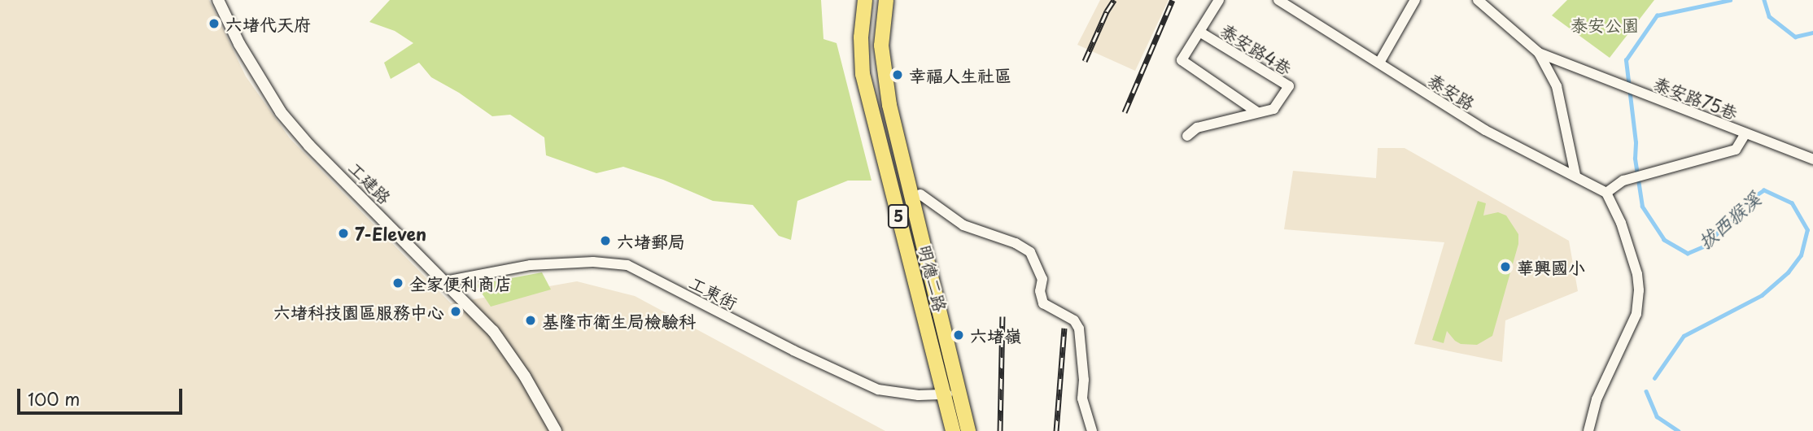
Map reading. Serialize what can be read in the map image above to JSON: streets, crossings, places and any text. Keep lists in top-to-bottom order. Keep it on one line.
{"streets":{"main road":["5","明德二路"],"street":["泰安路4巷","泰安路","泰安路75巷","工建路","工東街"]},"crossings":[["工建路","工東街"],["明德二路","工東街"]],"water":["拔西猴溪"],"parks":["泰安公園"],"places":["六堵代天府","幸福人生社區","7-Eleven","六堵郵局","華興國小","全家便利商店","六堵科技園區服務中心","基隆市衛生局檢驗科","六堵嶺"],"scale_bar":"100 m"}
